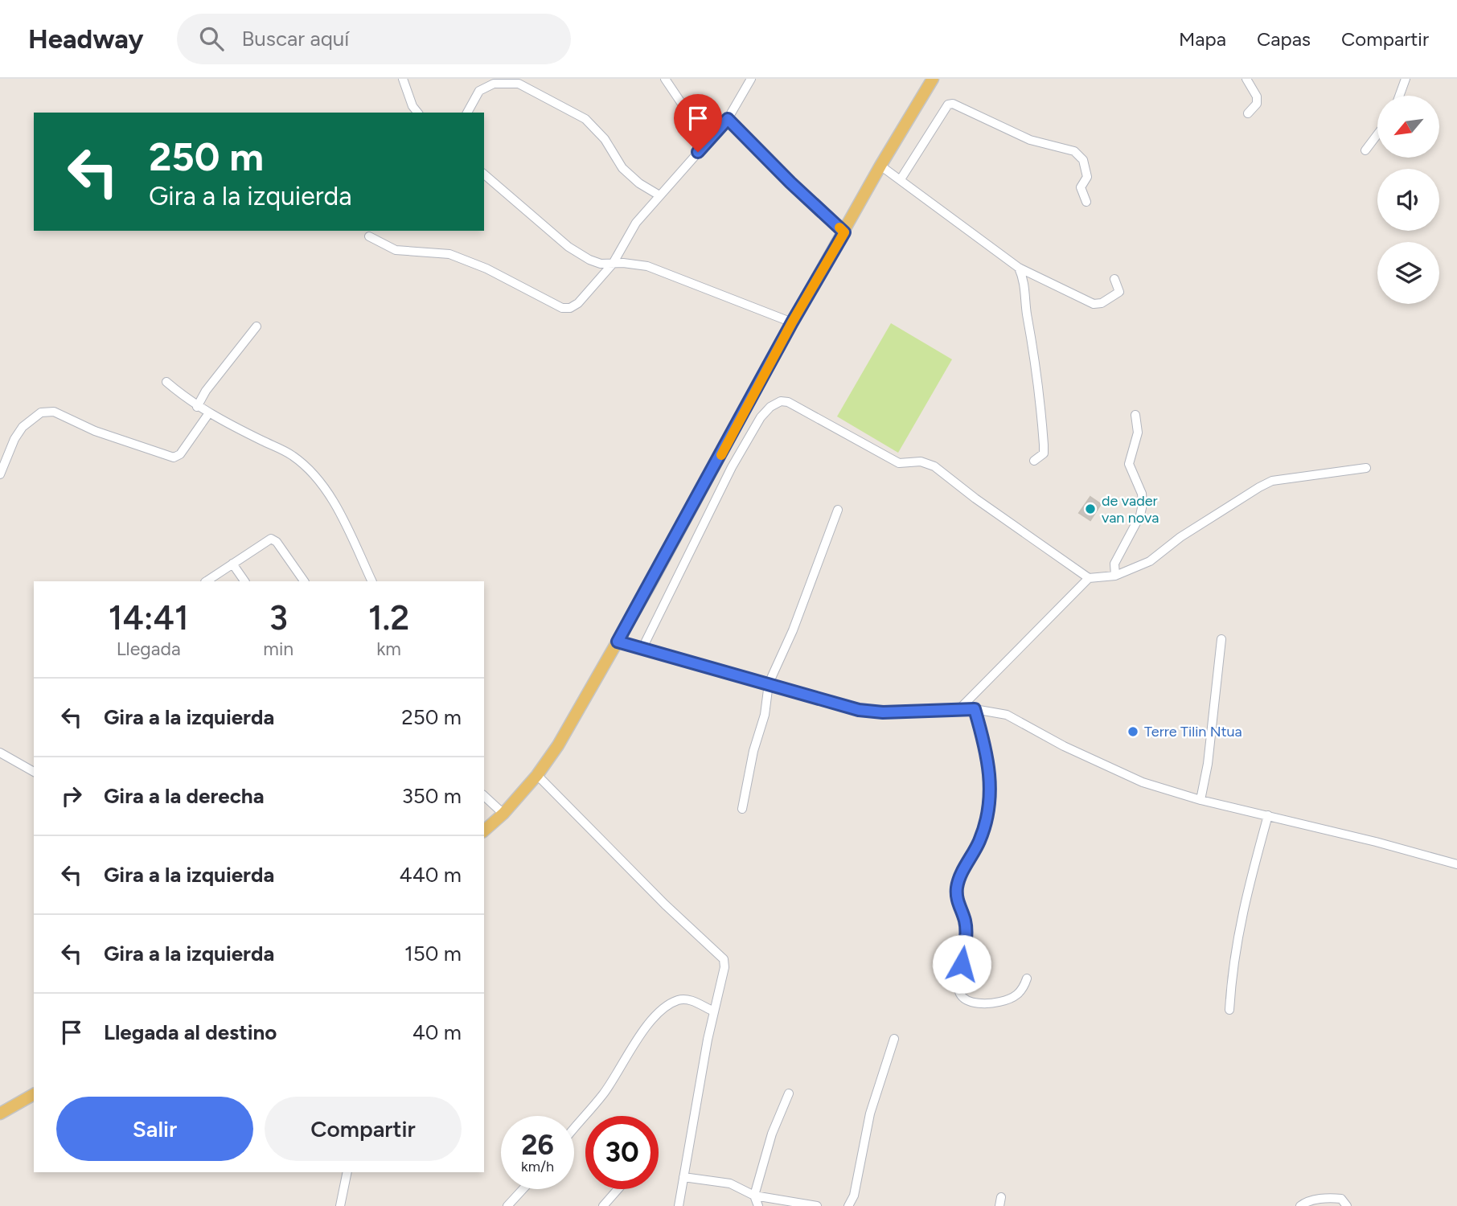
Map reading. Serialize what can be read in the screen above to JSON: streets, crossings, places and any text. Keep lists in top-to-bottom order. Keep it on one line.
{"places":["de vader van nova","Terre Tilin Ntua"],"north":"bottom left","page":{"header":"Headway","search":"Buscar aquí","nav":["Mapa","Capas","Compartir"],"turn":["250 m","Gira a la izquierda"],"eta":["14:41","Llegada","3","min","1.2","km"],"list":[{"name":"Gira a la izquierda","value":"250 m"},{"name":"Gira a la derecha","value":"350 m"},{"name":"Gira a la izquierda","value":"440 m"},{"name":"Gira a la izquierda","value":"150 m"},{"name":"Llegada al destino","value":"40 m"}],"buttons":["Salir","Compartir"],"speed":"26 km/h","limit":"30"}}
